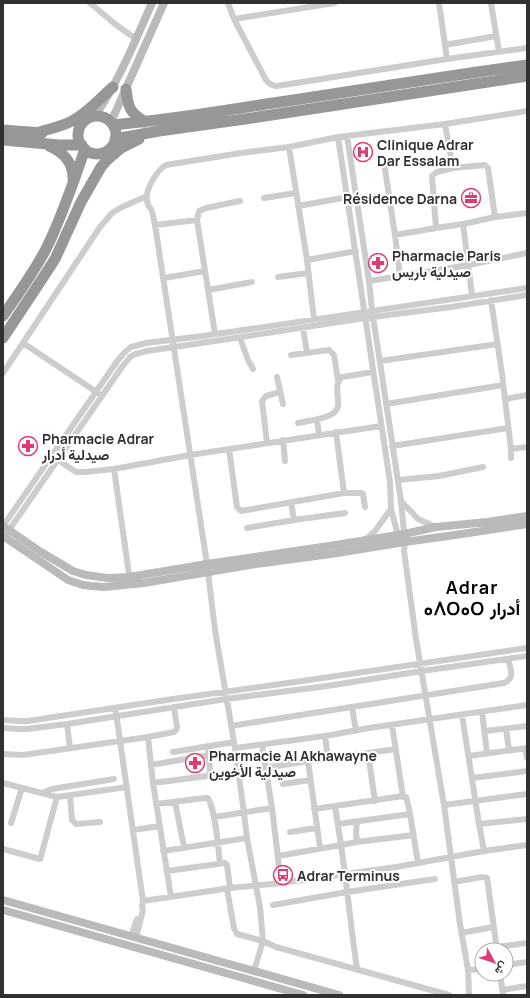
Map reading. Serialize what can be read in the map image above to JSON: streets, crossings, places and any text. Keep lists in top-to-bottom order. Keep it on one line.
{"districts":["Adrar ⴰⴷⵔⴰⵔ أدرار"],"places":{"hospital":["Clinique Adrar Dar Essalam"],"office":["Résidence Darna"],"pharmacy":["Pharmacie Paris صيدلية باريس","Pharmacie Adrar صيدلية أدرار","Pharmacie Al Akhawayne صيدلية الأخوين"],"bus stop":["Adrar Terminus"]},"north":"bottom right"}
